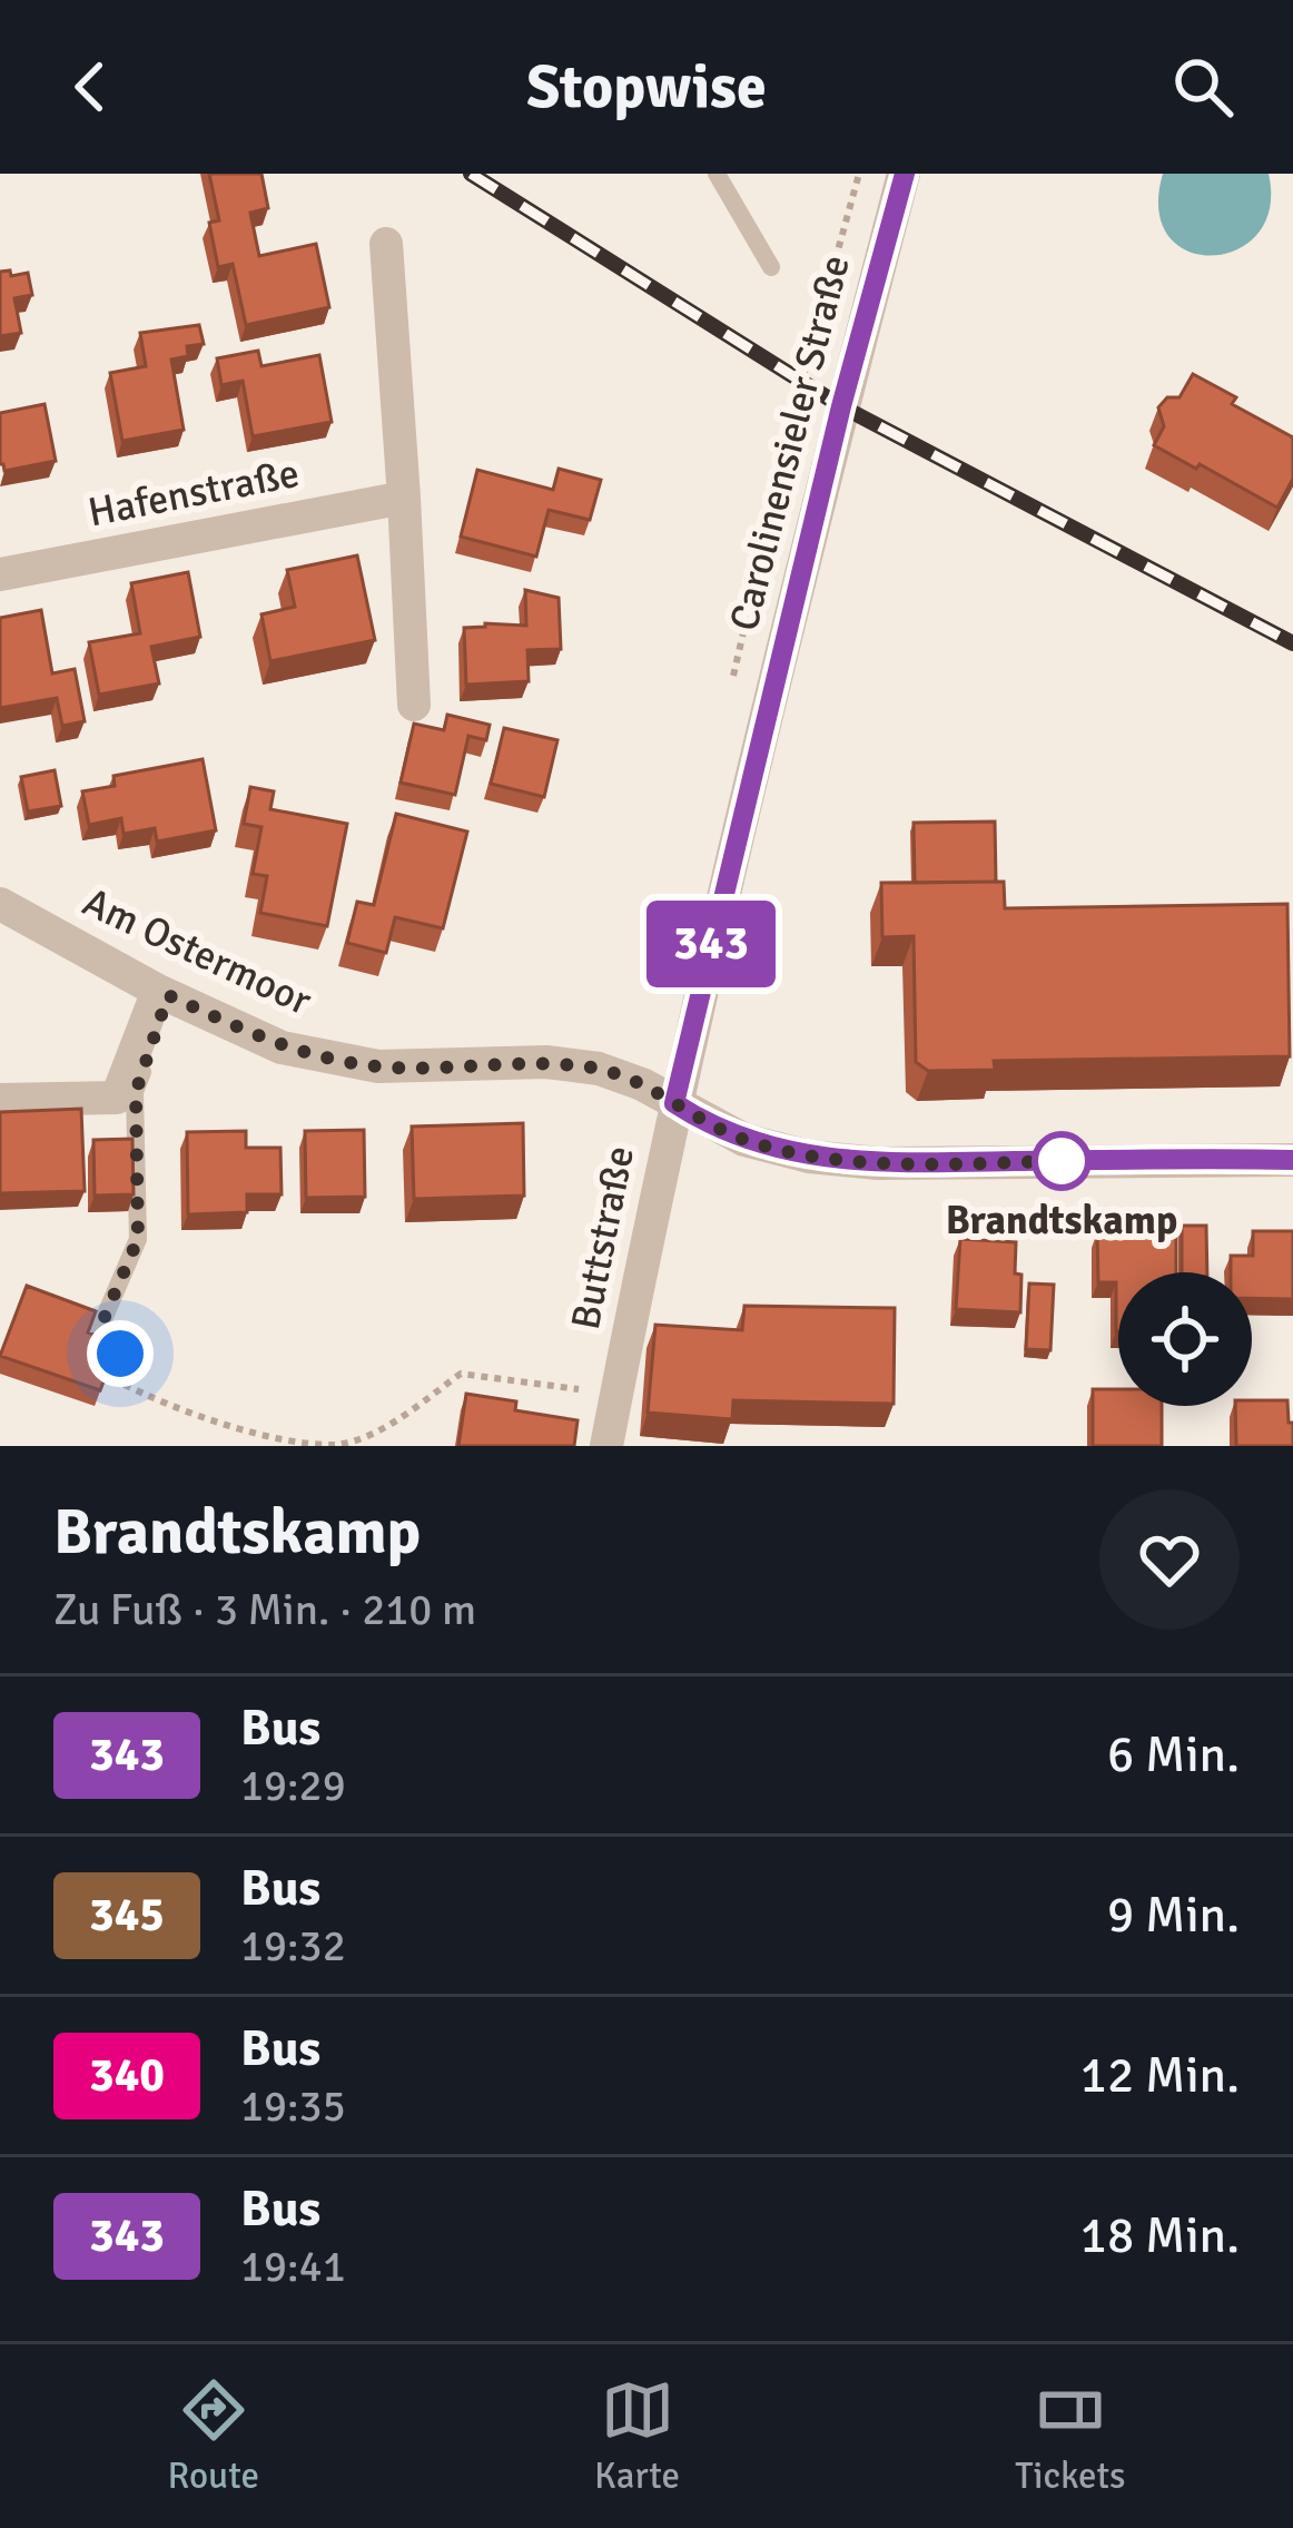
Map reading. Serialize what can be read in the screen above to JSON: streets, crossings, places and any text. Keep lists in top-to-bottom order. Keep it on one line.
{"streets":{"street":["Carolinensieler Straße","Hafenstraße","Am Ostermoor","Buttstraße"]},"crossings":[["Carolinensieler Straße","Buttstraße"],["Am Ostermoor","Buttstraße"]],"places":["Brandtskamp"],"lines":["bus line 343"],"page":{"header":"Stopwise","on_map":"343","heading":["Brandtskamp","Zu Fuß · 3 Min. · 210 m"],"list":[{"mark":"343","name":"Bus","note":"19:29","value":"6 Min."},{"mark":"345","name":"Bus","note":"19:32","value":"9 Min."},{"mark":"340","name":"Bus","note":"19:35","value":"12 Min."},{"mark":"343","name":"Bus","note":"19:41","value":"18 Min."}],"tabs":["Route","Karte","Tickets"]}}
